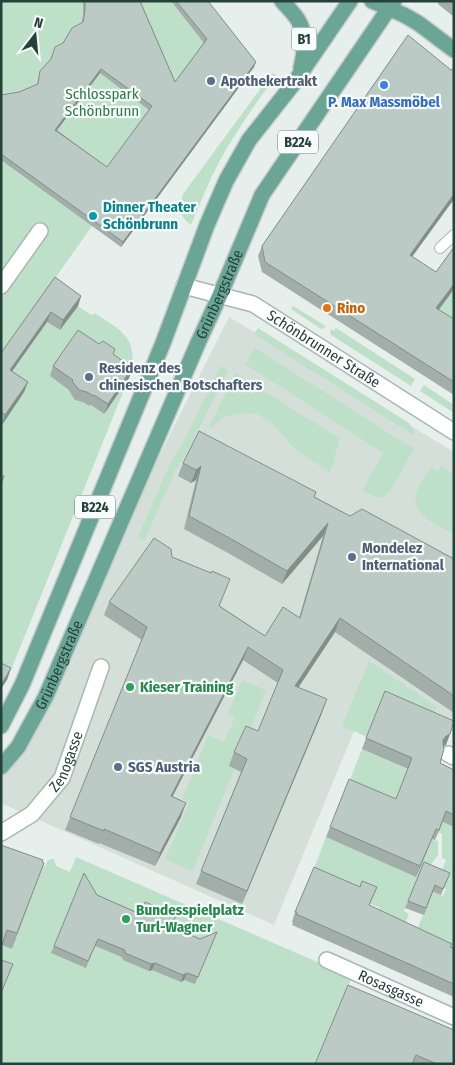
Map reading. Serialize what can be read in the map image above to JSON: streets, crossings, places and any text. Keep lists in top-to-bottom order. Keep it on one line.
{"streets":{"main road":["B1","B224","Grünbergstraße"],"street":["Schönbrunner Straße","Zenogasse","Rosasgasse"]},"crossings":[["B1","Grünbergstraße"],["Grünbergstraße","Schönbrunner Straße"]],"parks":["Schlosspark Schönbrunn"],"places":["Apothekertrakt","P. Max Massmöbel","Dinner Theater Schönbrunn","Rino","Residenz des chinesischen Botschafters","Mondelez International","Kieser Training","SGS Austria","Bundesspielplatz Turl-Wagner"],"north":"top"}
